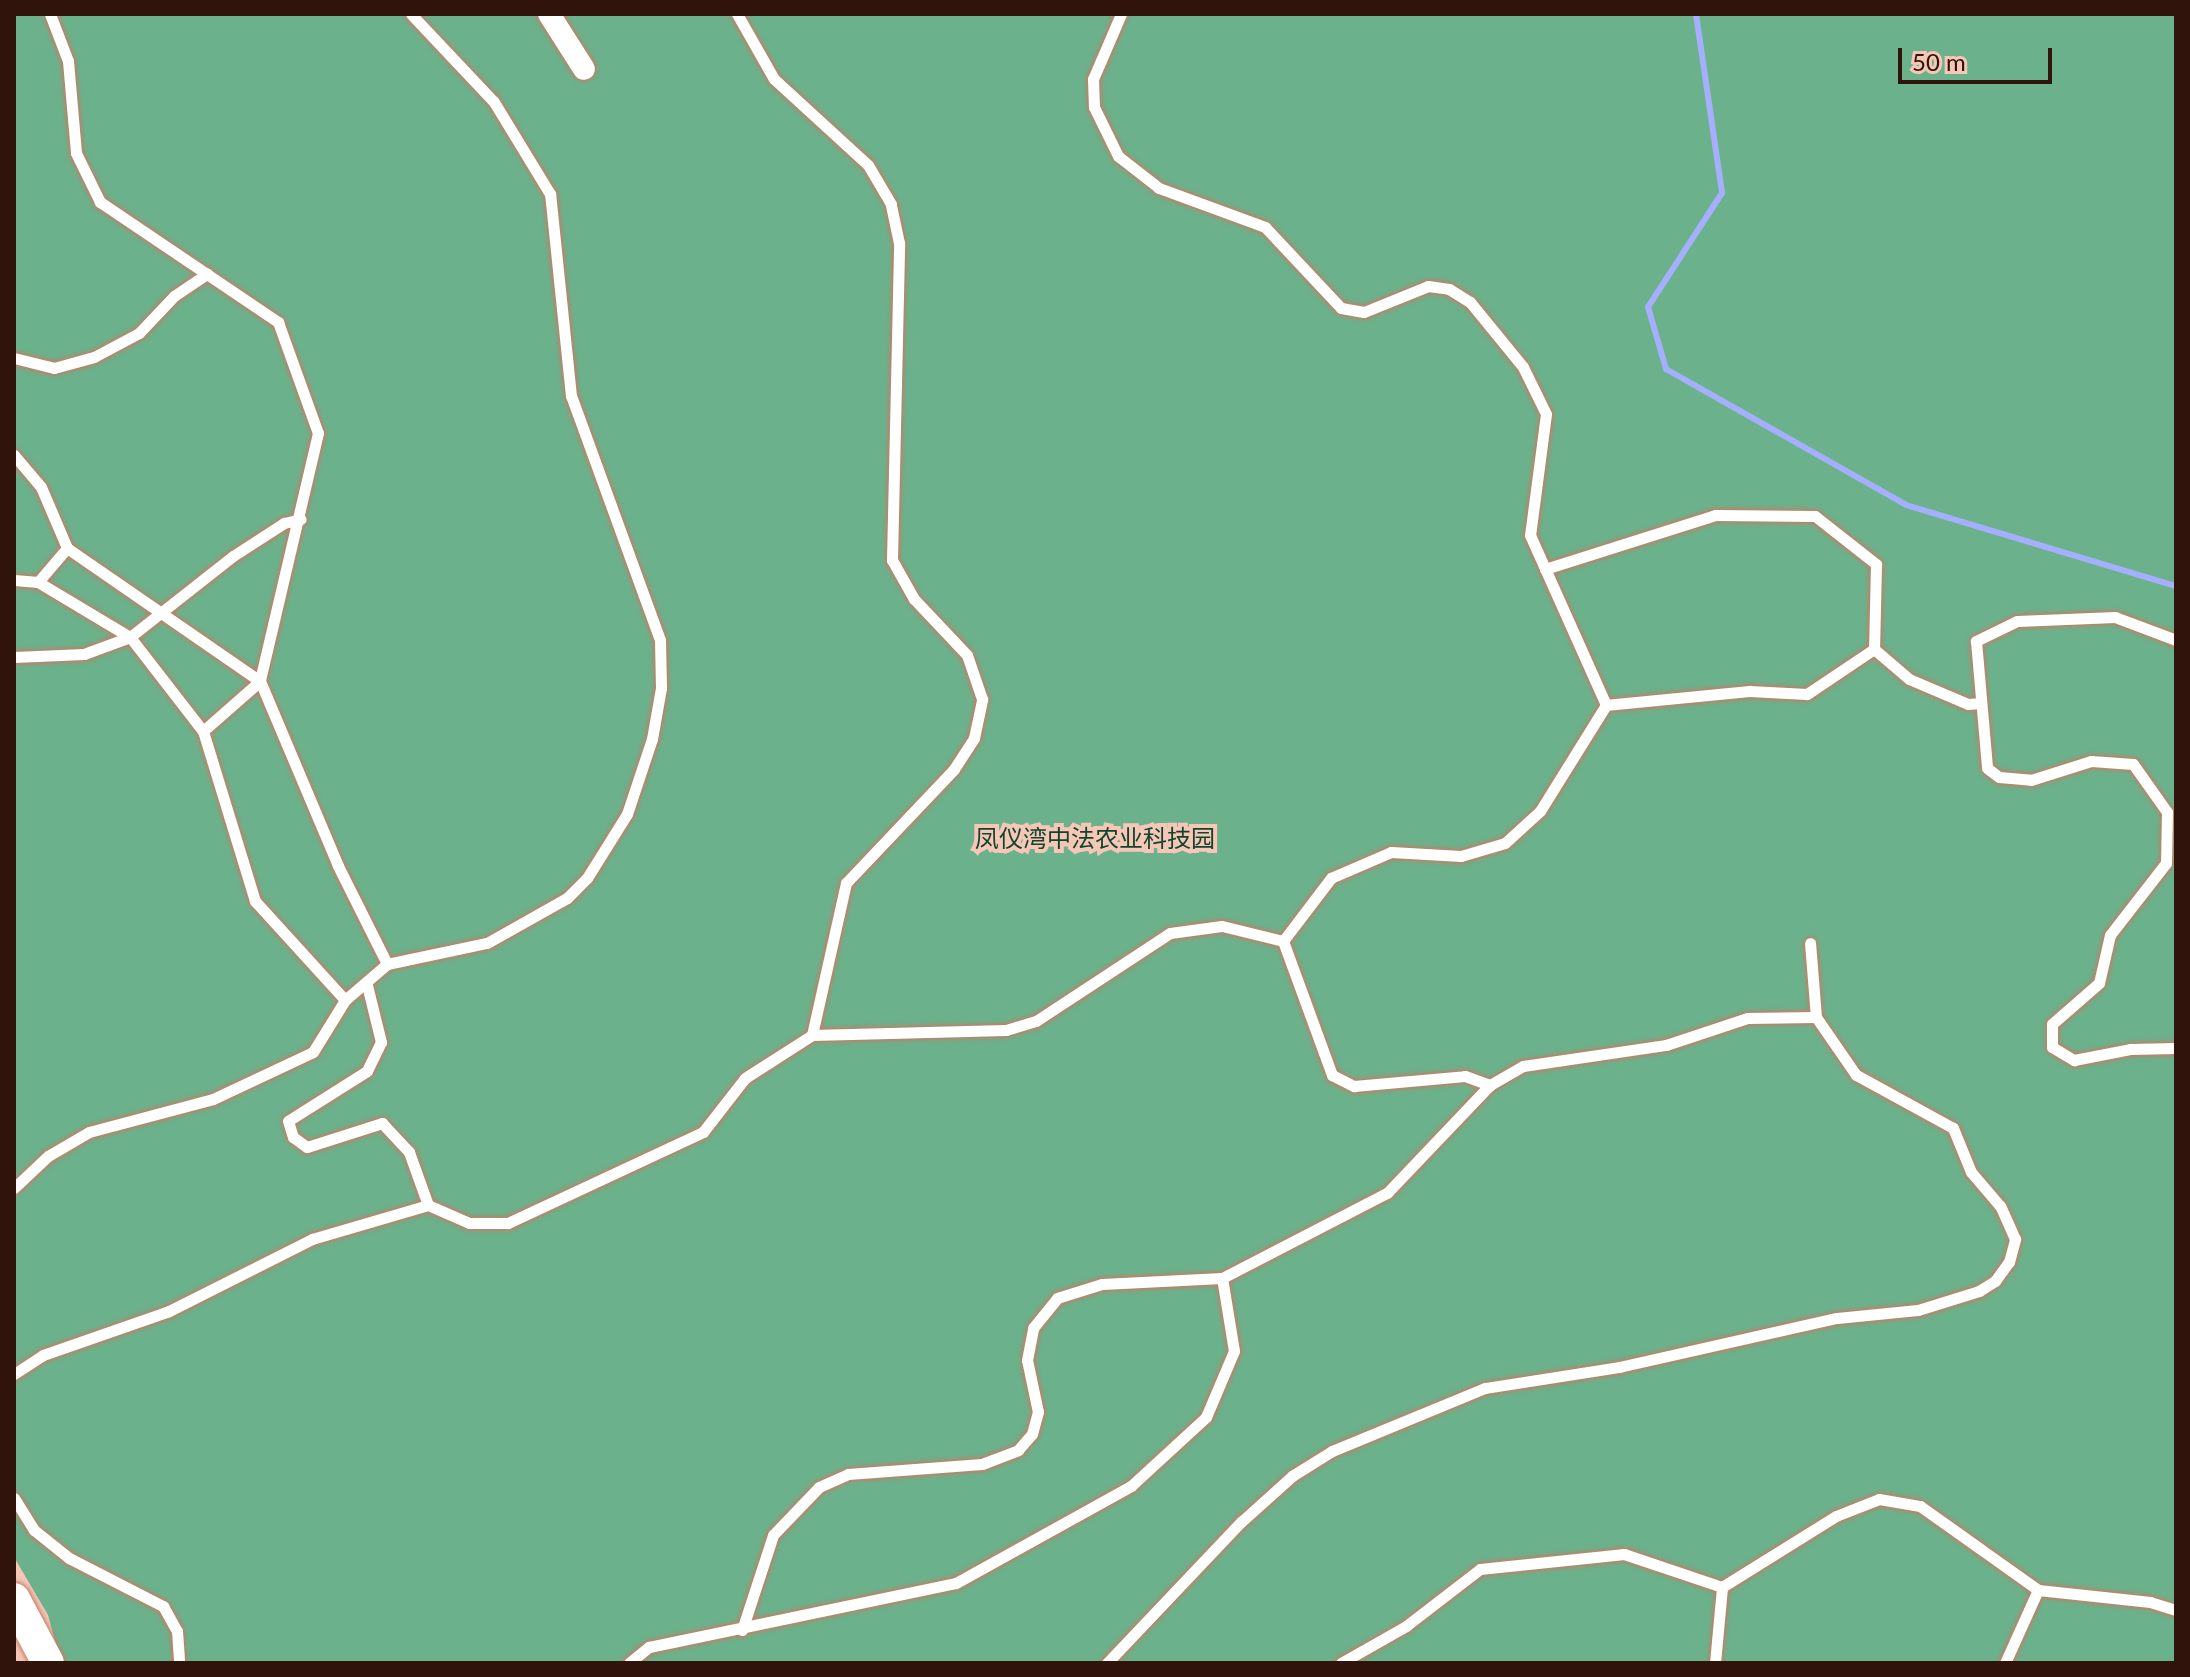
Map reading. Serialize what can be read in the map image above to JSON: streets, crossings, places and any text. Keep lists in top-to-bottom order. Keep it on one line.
{"parks":["凤仪湾中法农业科技园"],"scale_bar":"50 m"}
